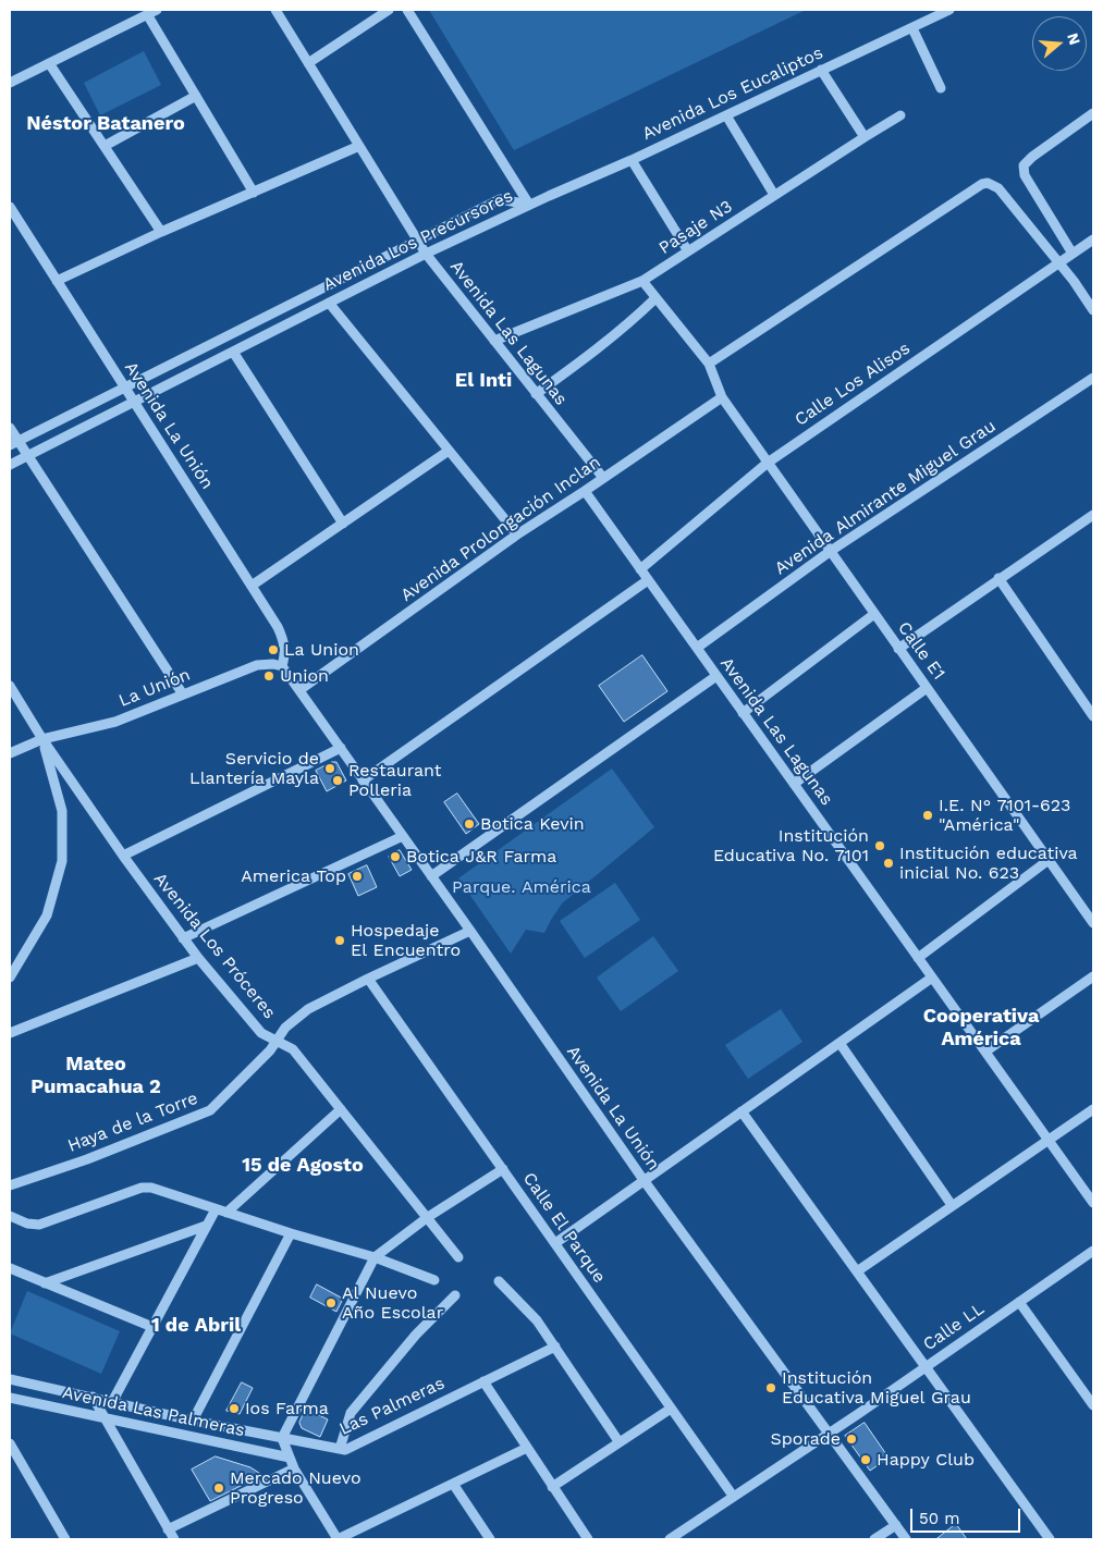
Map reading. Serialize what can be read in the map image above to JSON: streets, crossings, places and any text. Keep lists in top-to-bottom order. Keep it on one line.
{"streets":{"street":["Avenida Los Eucaliptos","Pasaje N3","Avenida Los Precursores","Avenida Las Lagunas","Calle Los Alisos","Avenida La Unión","Avenida Almirante Miguel Grau","Avenida Prolongación Inclan","Calle E1","La Unión","Avenida Los Próceres","Haya de la Torre","Calle El Parque","Calle LL","Las Palmeras","Avenida Las Palmeras"]},"crossings":[["Avenida Los Eucaliptos","Avenida Los Precursores"],["Pasaje N3","Avenida Las Lagunas"],["Pasaje N3","Calle E1"],["Avenida Los Precursores","Avenida Las Lagunas"],["Avenida Los Precursores","Avenida La Unión"],["Avenida Las Lagunas","Calle Los Alisos"],["Avenida Las Lagunas","Avenida Almirante Miguel Grau"],["Avenida Las Lagunas","Avenida Prolongación Inclan"],["Calle Los Alisos","Calle E1"],["Avenida La Unión","Avenida Prolongación Inclan"],["Avenida La Unión","La Unión"],["Avenida La Unión","Haya de la Torre"],["Avenida La Unión","Calle LL"],["Avenida Almirante Miguel Grau","Calle E1"],["Avenida Prolongación Inclan","Calle E1"],["La Unión","Avenida Los Próceres"],["Avenida Los Próceres","Haya de la Torre"],["Haya de la Torre","Calle El Parque"],["Calle El Parque","Calle LL"]],"districts":["Néstor Batanero","El Inti","Cooperativa América","Mateo Pumacahua 2","15 de Agosto","1 de Abril"],"parks":["Parque. América"],"places":["La Union","Union","Servicio de Llantería Mayla","Restaurant Polleria","I.E. N° 7101-623 \"América\"","Botica Kevin","Institución Educativa No. 7101","Botica J&R Farma","Institución educativa inicial No. 623","America Top","Hospedaje El Encuentro","Al Nuevo Año Escolar","Institución Educativa Miguel Grau","Ios Farma","Sporade","Happy Club","Mercado Nuevo Progreso"],"scale_bar":"50 m","north":"right"}
